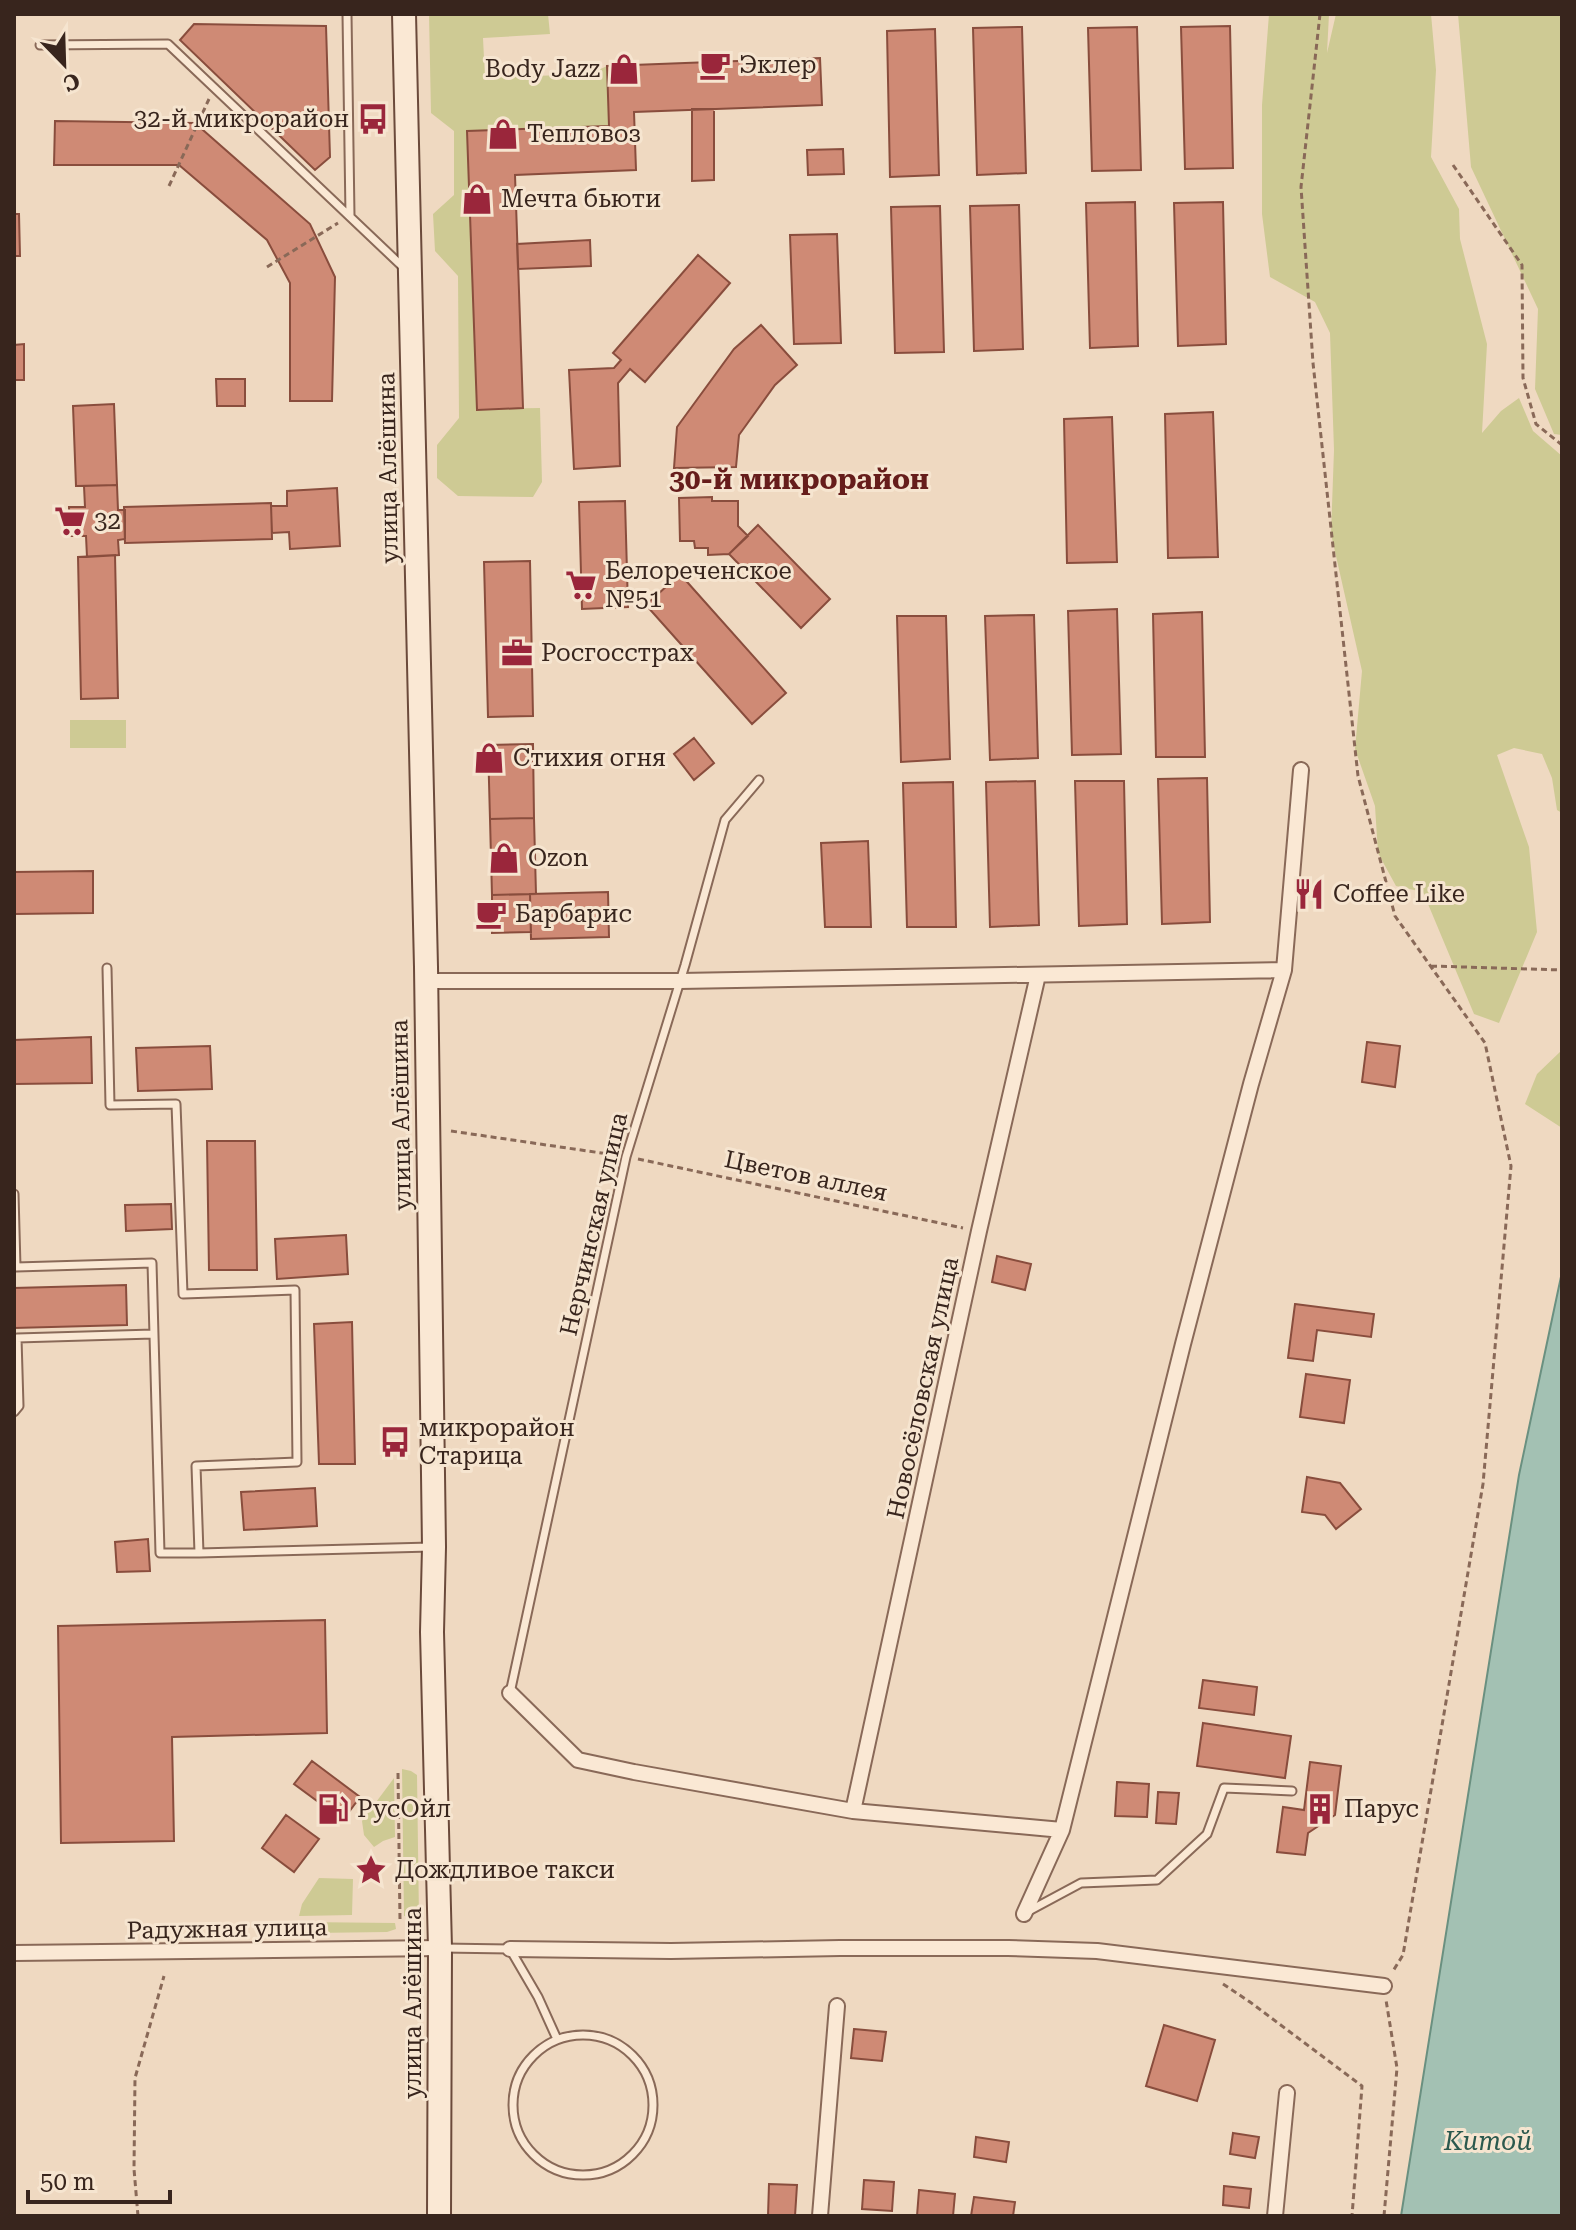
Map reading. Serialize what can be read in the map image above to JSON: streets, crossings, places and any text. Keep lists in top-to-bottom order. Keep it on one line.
{"streets":{"street":["улица Алёшина","Новосёловская улица","Радужная улица"],"lane":["Нерчинская улица"],"path":["Цветов аллея"]},"crossings":[["улица Алёшина","Радужная улица"],["Цветов аллея","Нерчинская улица"],["Цветов аллея","Новосёловская улица"]],"districts":["30-й микрорайон"],"water":["Китой"],"places":{"cafe":["Эклер","Барбарис"],"shop":["Body Jazz","Тепловоз","Мечта бьюти","Стихия огня","Ozon"],"bus stop":["32-й микрорайон","микрорайон Старица"],"supermarket":["32","Белореченское №51"],"office":["Росгосстрах"],"restaurant":["Coffee Like"],"fuel station":["РусОйл"],"building":["Парус"],"place":["Дождливое такси"]},"scale_bar":"50 m","north":"bottom right"}
